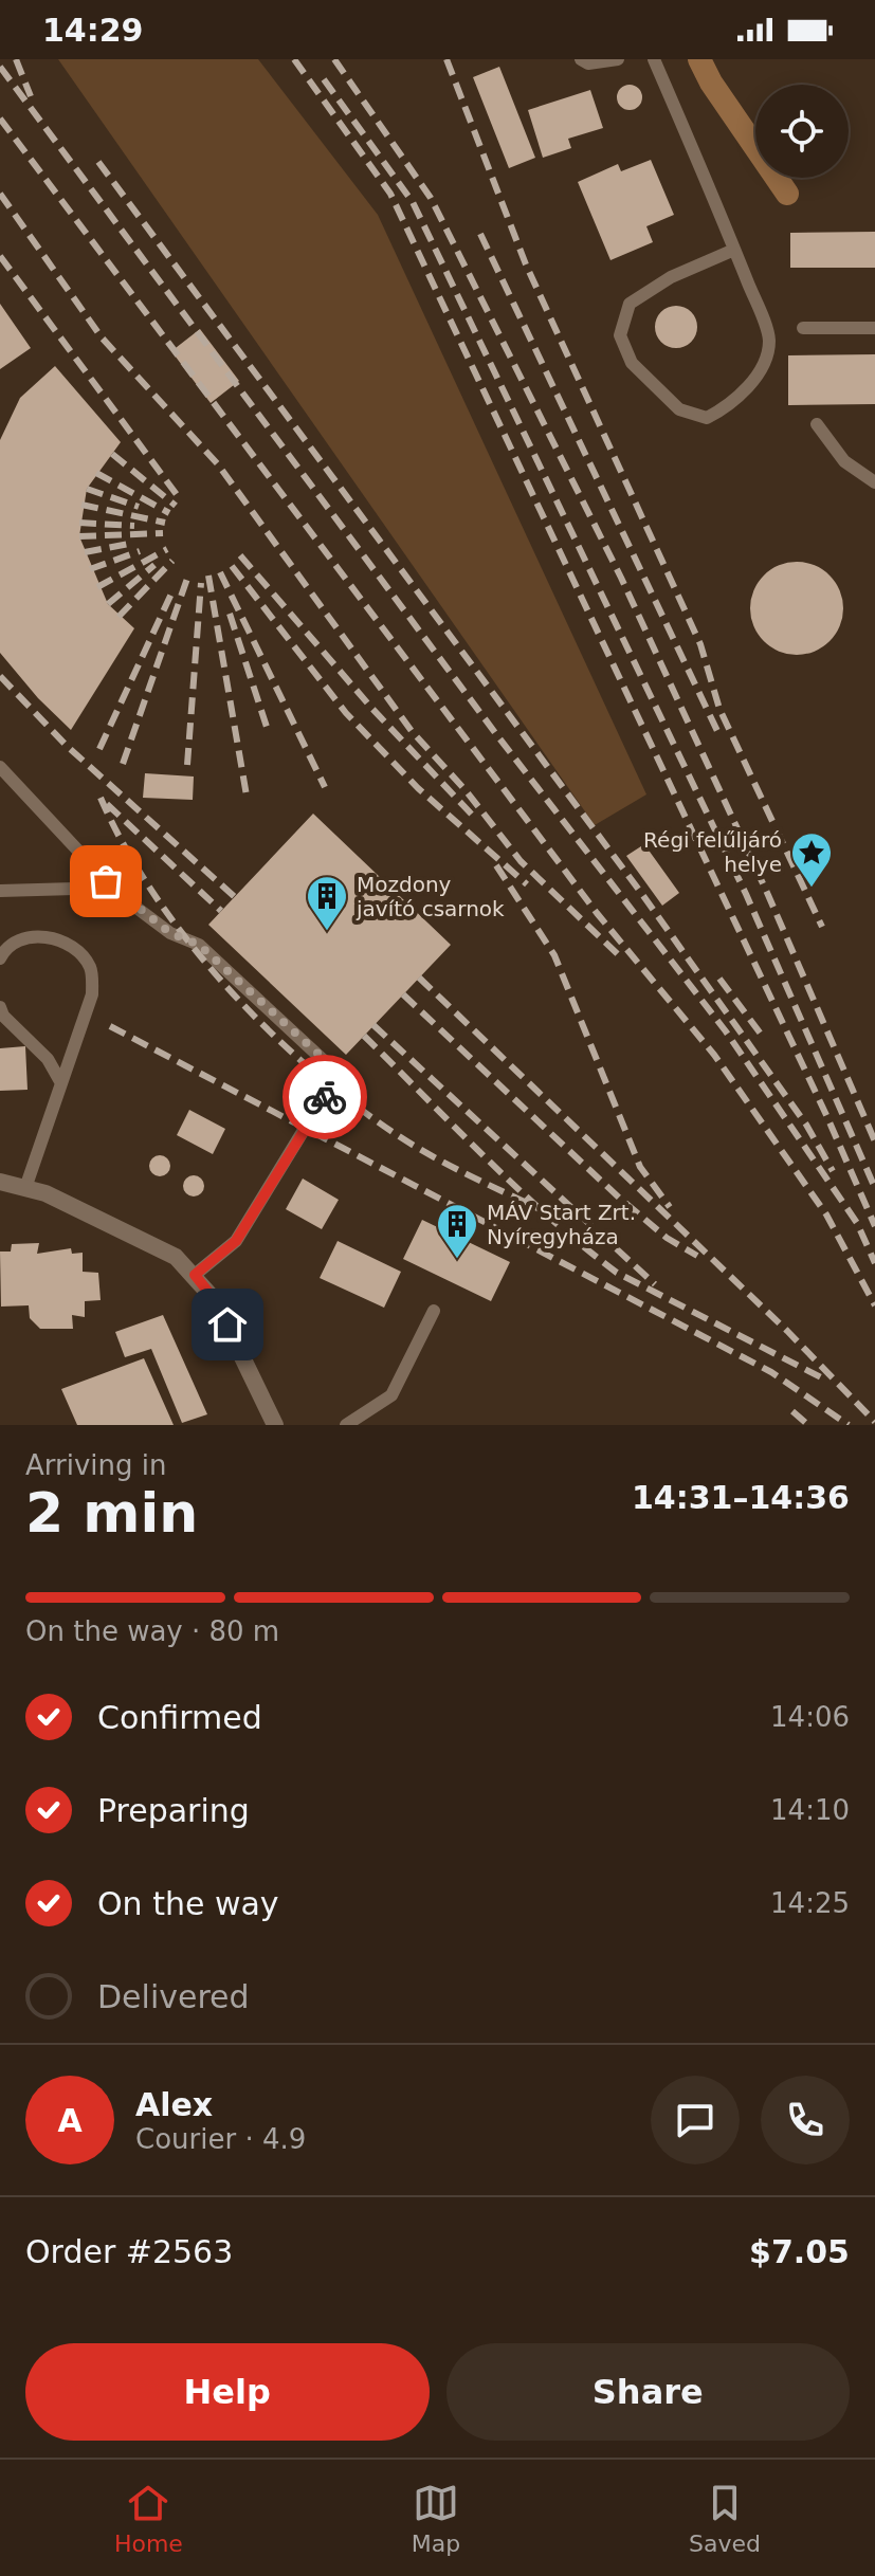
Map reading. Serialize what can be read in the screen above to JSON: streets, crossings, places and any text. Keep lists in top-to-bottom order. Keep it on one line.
{"places":{"place":["Régi felűljáró helye"],"building":["Mozdony javító csarnok","MÁV Start Zrt. Nyíregyháza"]},"page":{"status":"14:29","heading":["2 min","Arriving in","14:31–14:36"],"panel":["Alex","Courier · 4.9","Order #2563","$7.05"],"bar":"On the way · 80 m","list":[["Confirmed","14:06"],["Preparing","14:10"],["On the way","14:25"],"Delivered"],"round":"A","buttons":["Help","Share"],"tabs":["Home","Map","Saved"]}}
